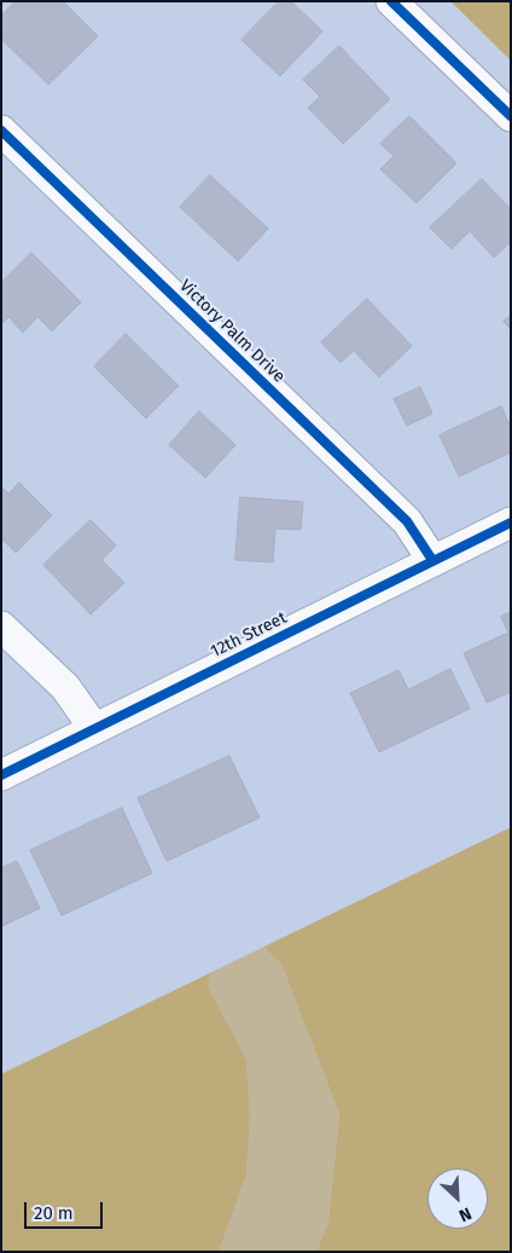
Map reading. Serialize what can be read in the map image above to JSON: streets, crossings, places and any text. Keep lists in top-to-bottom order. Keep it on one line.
{"streets":{"street":["Victory Palm Drive","12th Street"]},"crossings":[["Victory Palm Drive","12th Street"]],"scale_bar":"20 m","north":"bottom right"}
